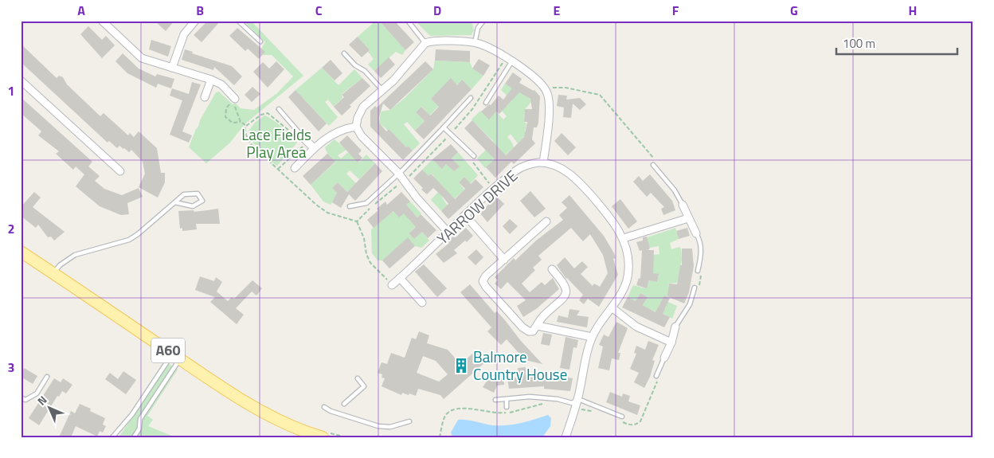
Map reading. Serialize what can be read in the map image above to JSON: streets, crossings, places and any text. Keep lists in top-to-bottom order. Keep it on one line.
{"streets":{"main road":["A60"],"street":["YARROW DRIVE"]},"parks":["Lace Fields Play Area"],"places":{"building":["Balmore Country House"]},"scale_bar":"100 m","north":"top left","grid":{"columns":["A","B","C","D","E","F","G","H"],"rows":["1","2","3"]}}
